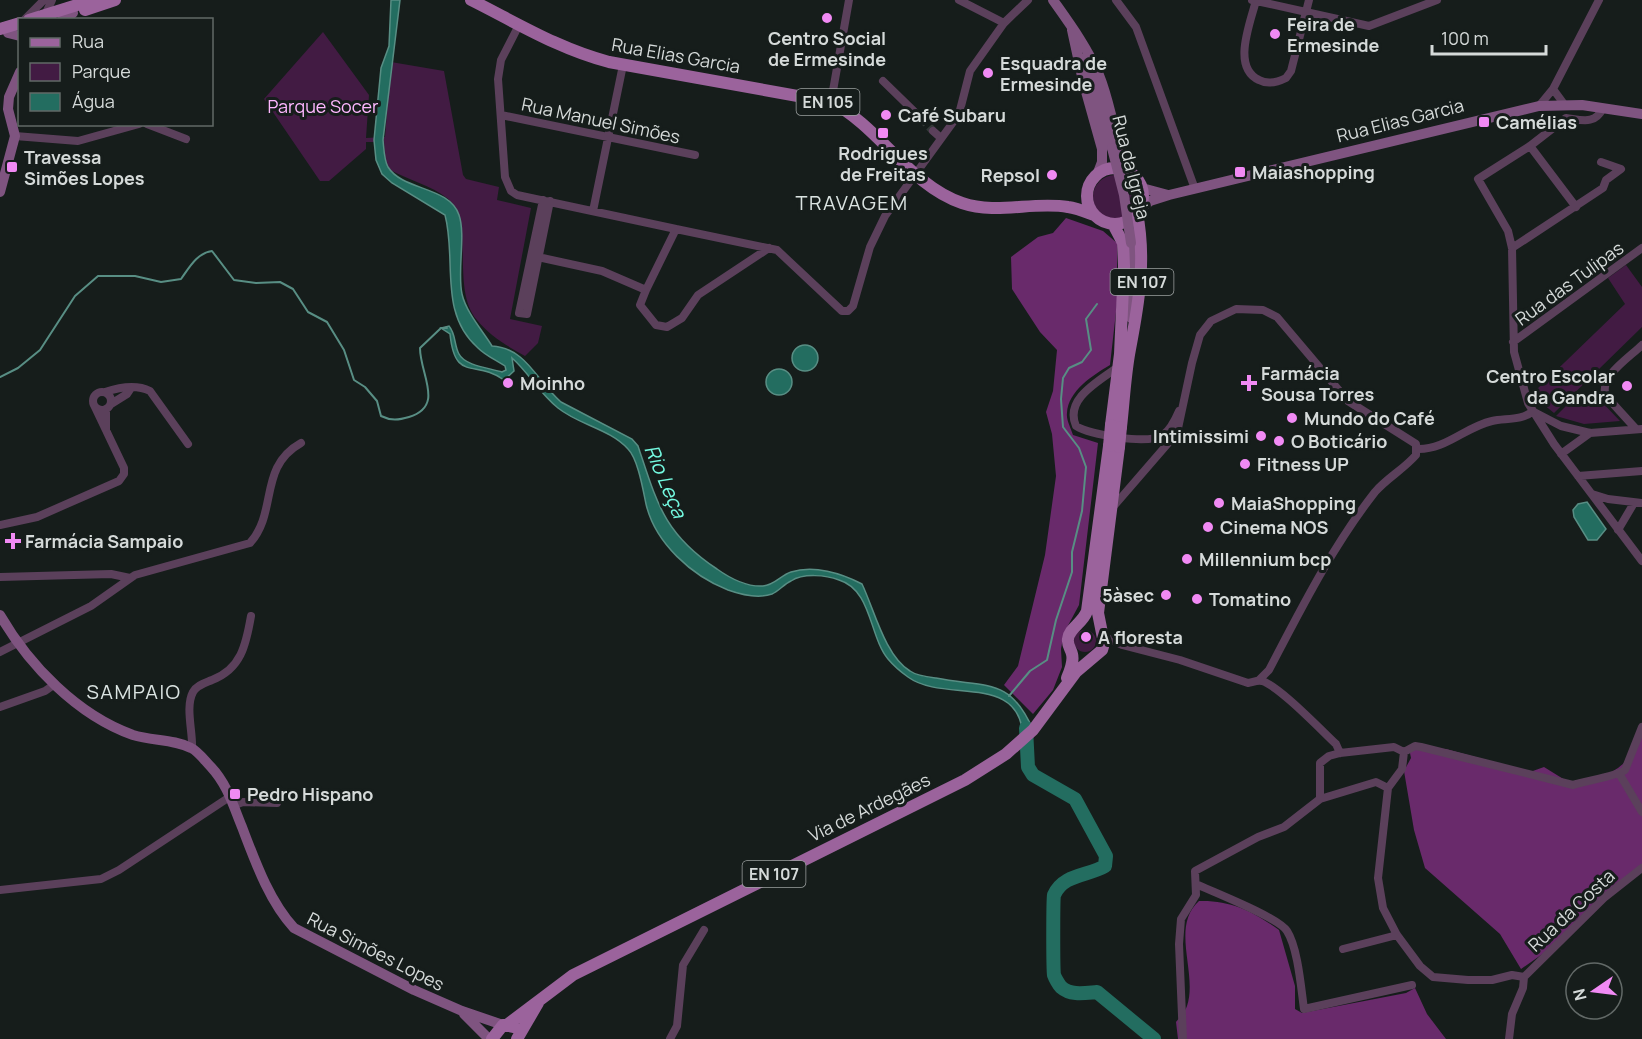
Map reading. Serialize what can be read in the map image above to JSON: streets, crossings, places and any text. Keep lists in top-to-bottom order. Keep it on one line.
{"streets":{"main road":["Rua Elias Garcia","EN 105","Rua da Igreja","EN 107","Via de Ardegães","Rua Simões Lopes"],"street":["Rua Manuel Simões","Rua das Tulipas","Rua da Costa"]},"crossings":[["Rua Elias Garcia","EN 105"],["Rua Elias Garcia","Rua da Igreja"],["Rua Elias Garcia","Via de Ardegães"],["EN 105","Rua da Igreja"],["EN 105","Via de Ardegães"],["Rua da Igreja","Via de Ardegães"],["EN 107","Via de Ardegães"],["EN 107","Rua Simões Lopes"],["Via de Ardegães","Rua Simões Lopes"]],"districts":["TRAVAGEM","SAMPAIO"],"water":["Rio Leça"],"parks":["Parque Socer"],"places":{"other":["Centro Social de Ermesinde","Feira de Ermesinde","Esquadra de Ermesinde","Café Subaru","Repsol","Moinho","Centro Escolar da Gandra","Mundo do Café","Intimissimi","O Boticário","Fitness UP","MaiaShopping","Cinema NOS","Millennium bcp","5àsec","Tomatino","A floresta"],"transit":["Camélias","Rodrigues de Freitas","Travessa Simões Lopes","Maiashopping","Pedro Hispano"],"health":["Farmácia Sousa Torres","Farmácia Sampaio"]},"legend":["Rua","Parque","Água"],"scale_bar":"100 m","north":"left"}
